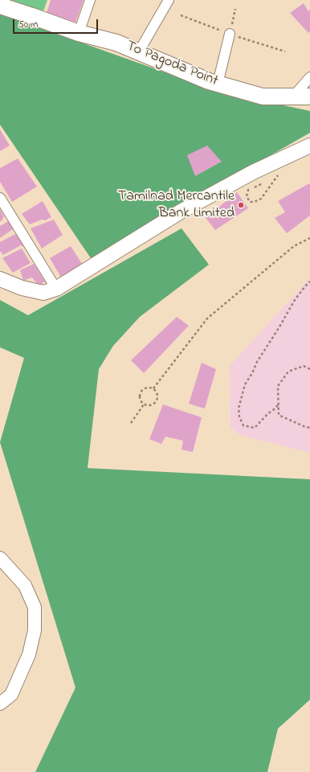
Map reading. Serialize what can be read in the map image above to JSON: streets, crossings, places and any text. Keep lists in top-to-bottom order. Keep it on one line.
{"streets":{"main road":["To Pagoda Point"]},"places":["Tamilnad Mercantile Bank Limited"],"scale_bar":"50 m"}
